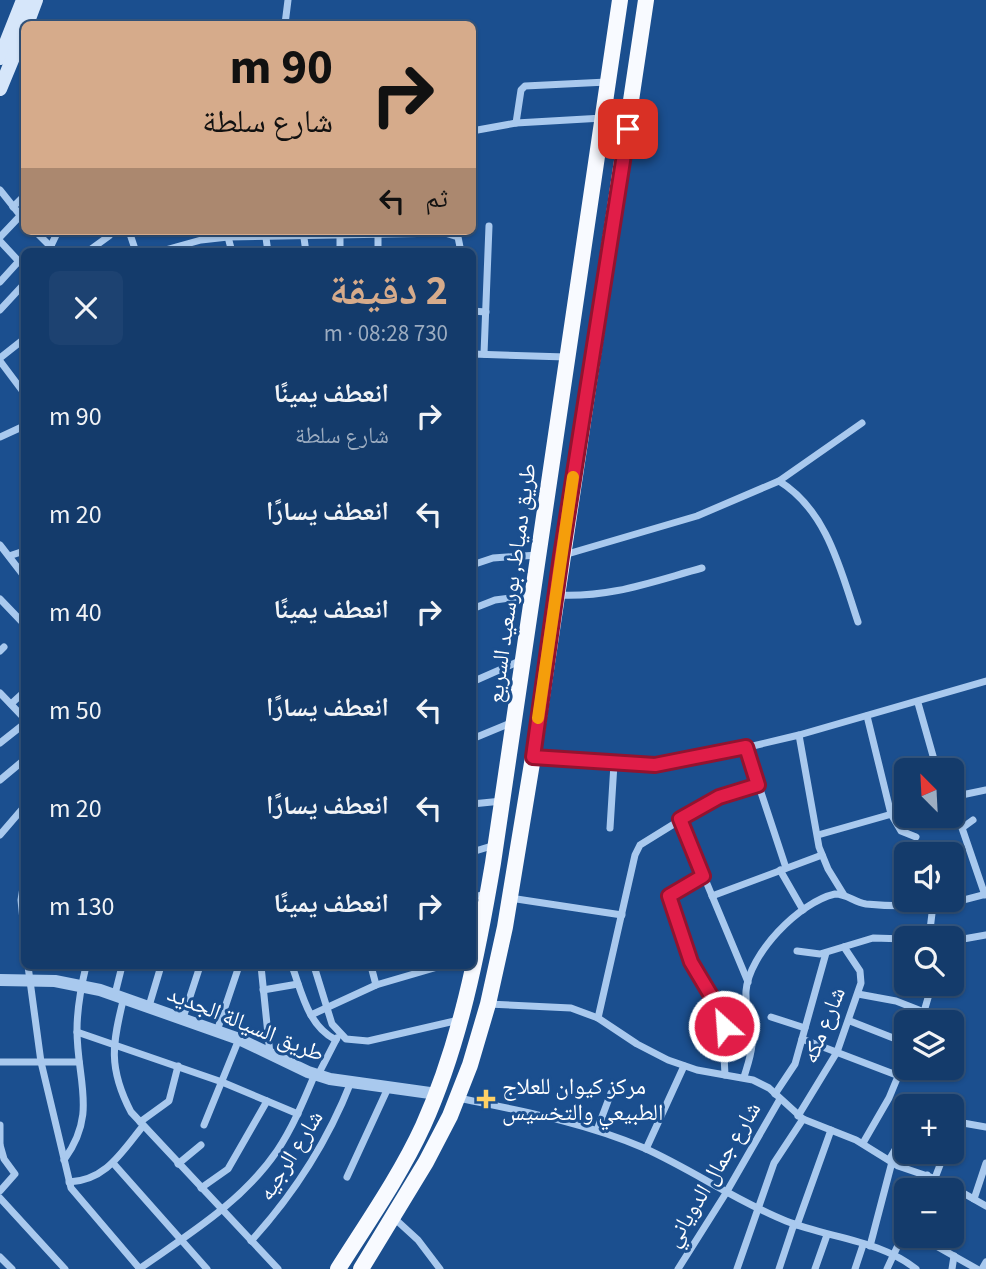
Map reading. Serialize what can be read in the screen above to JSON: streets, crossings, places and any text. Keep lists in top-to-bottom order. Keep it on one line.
{"streets":{"highway":["طريق دمياط, بورسعيد السريع"],"street":["طريق السيالة الجديد","شارع مكه","شارع الرجيه","شارع جمال الدوياني"]},"crossings":[["طريق دمياط, بورسعيد السريع","طريق السيالة الجديد"],["طريق السيالة الجديد","شارع الرجيه"]],"places":{"health":["مركز كيوان للعلاج الطبيعي والتخسيس"]},"north":"top left","page":{"turn":["90 m","شارع سلطة"],"then":"ثم","heading":["2 دقيقة","730 m · 08:28"],"list":[{"name":"انعطف يمينًا","note":"شارع سلطة","value":"90 m"},{"name":"انعطف يسارًا","value":"20 m"},{"name":"انعطف يمينًا","value":"40 m"},{"name":"انعطف يسارًا","value":"50 m"},{"name":"انعطف يسارًا","value":"20 m"},{"name":"انعطف يمينًا","value":"130 m"}],"map_buttons":["+","−"]}}
